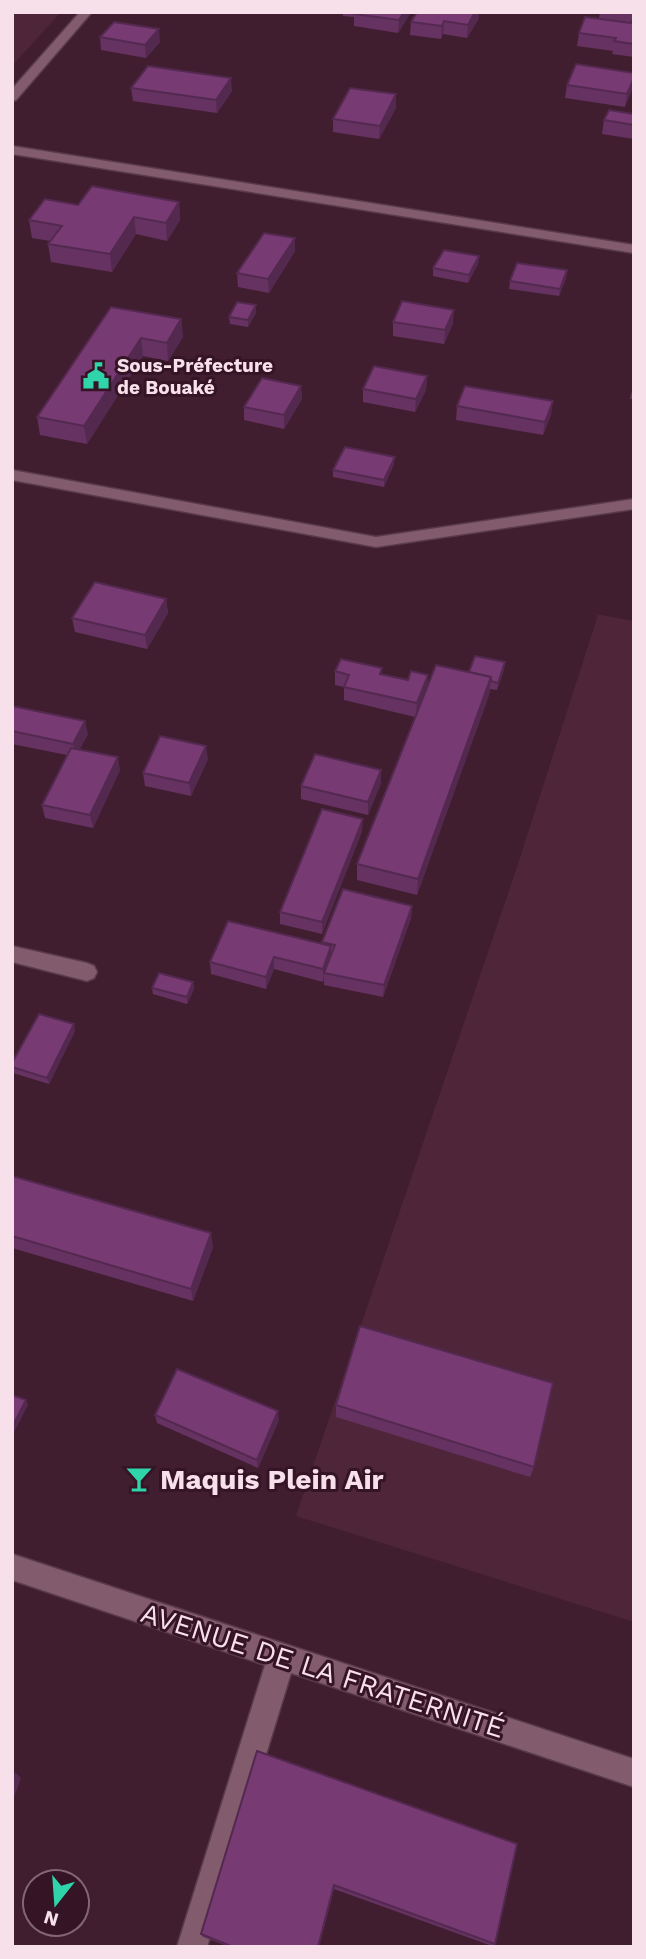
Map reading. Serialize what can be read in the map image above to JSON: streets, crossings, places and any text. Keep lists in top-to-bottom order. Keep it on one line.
{"streets":{"street":["AVENUE DE LA FRATERNITÉ"]},"places":{"public building":["Sous-Préfecture de Bouaké"],"bar":["Maquis Plein Air"]},"north":"bottom"}
